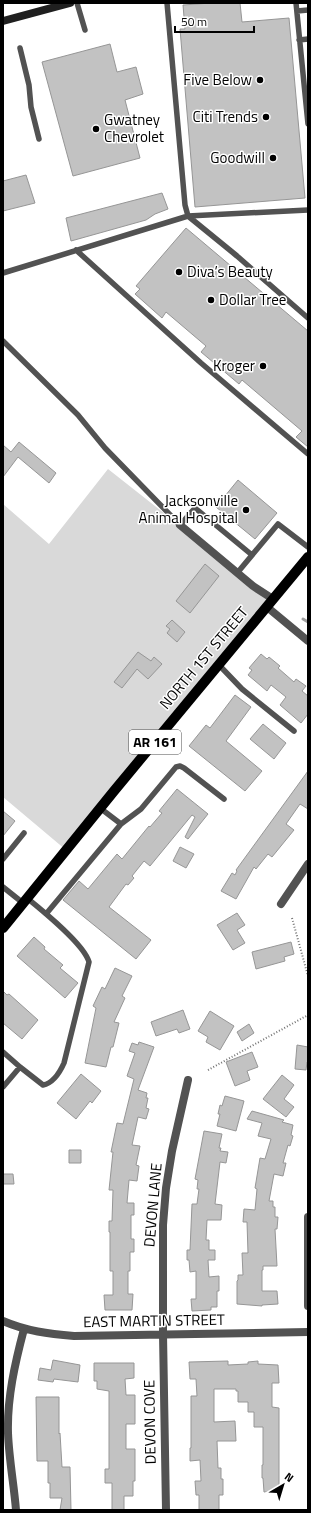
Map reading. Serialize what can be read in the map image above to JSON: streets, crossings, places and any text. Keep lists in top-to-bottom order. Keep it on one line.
{"streets":{"main road":["NORTH 1ST STREET","AR 161"],"street":["DEVON LANE","EAST MARTIN STREET","DEVON COVE"]},"crossings":[["DEVON LANE","EAST MARTIN STREET"],["DEVON LANE","DEVON COVE"],["EAST MARTIN STREET","DEVON COVE"]],"places":["Five Below","Citi Trends","Gwatney Chevrolet","Goodwill","Diva’s Beauty","Dollar Tree","Kroger","Jacksonville Animal Hospital"],"scale_bar":"50 m","north":"top right"}
